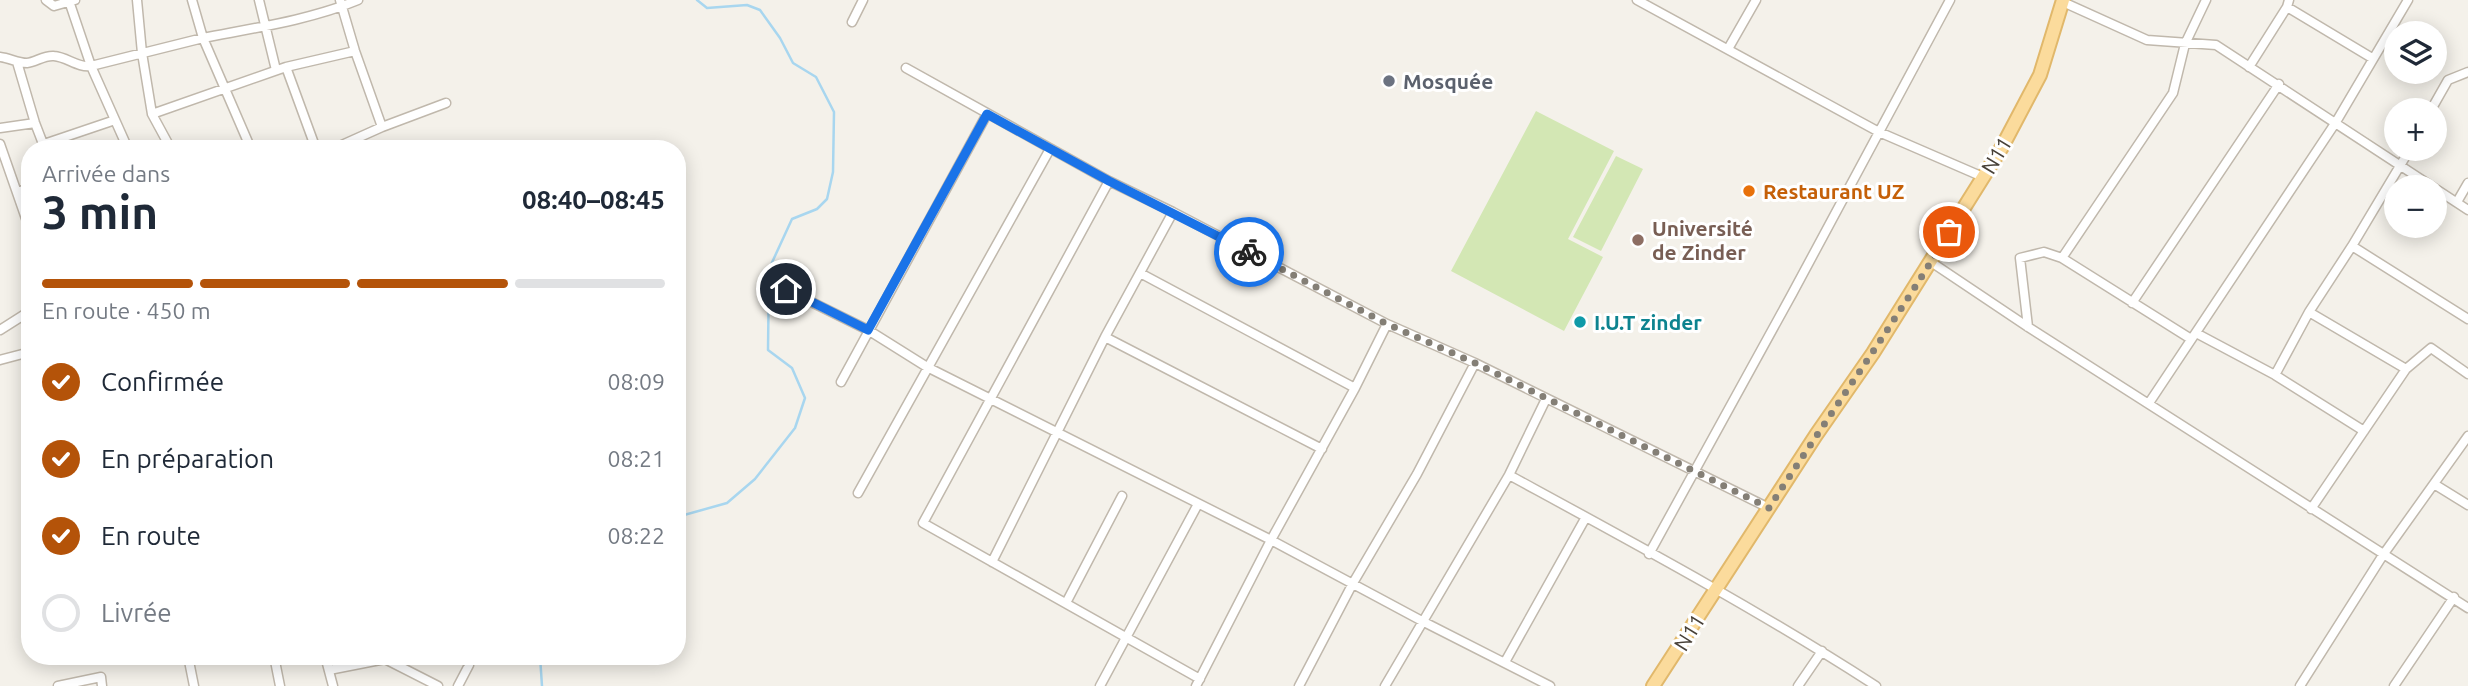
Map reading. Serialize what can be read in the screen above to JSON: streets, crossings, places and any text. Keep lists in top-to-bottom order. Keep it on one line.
{"streets":{"main road":["N11"]},"places":["Mosquée","Restaurant UZ","Université de Zinder","I.U.T zinder"],"page":{"map_buttons":["+","−"],"heading":["3 min","Arrivée dans","08:40–08:45"],"bar":"En route · 450 m","list":[["Confirmée","08:09"],["En préparation","08:21"],["En route","08:22"],"Livrée"]}}
